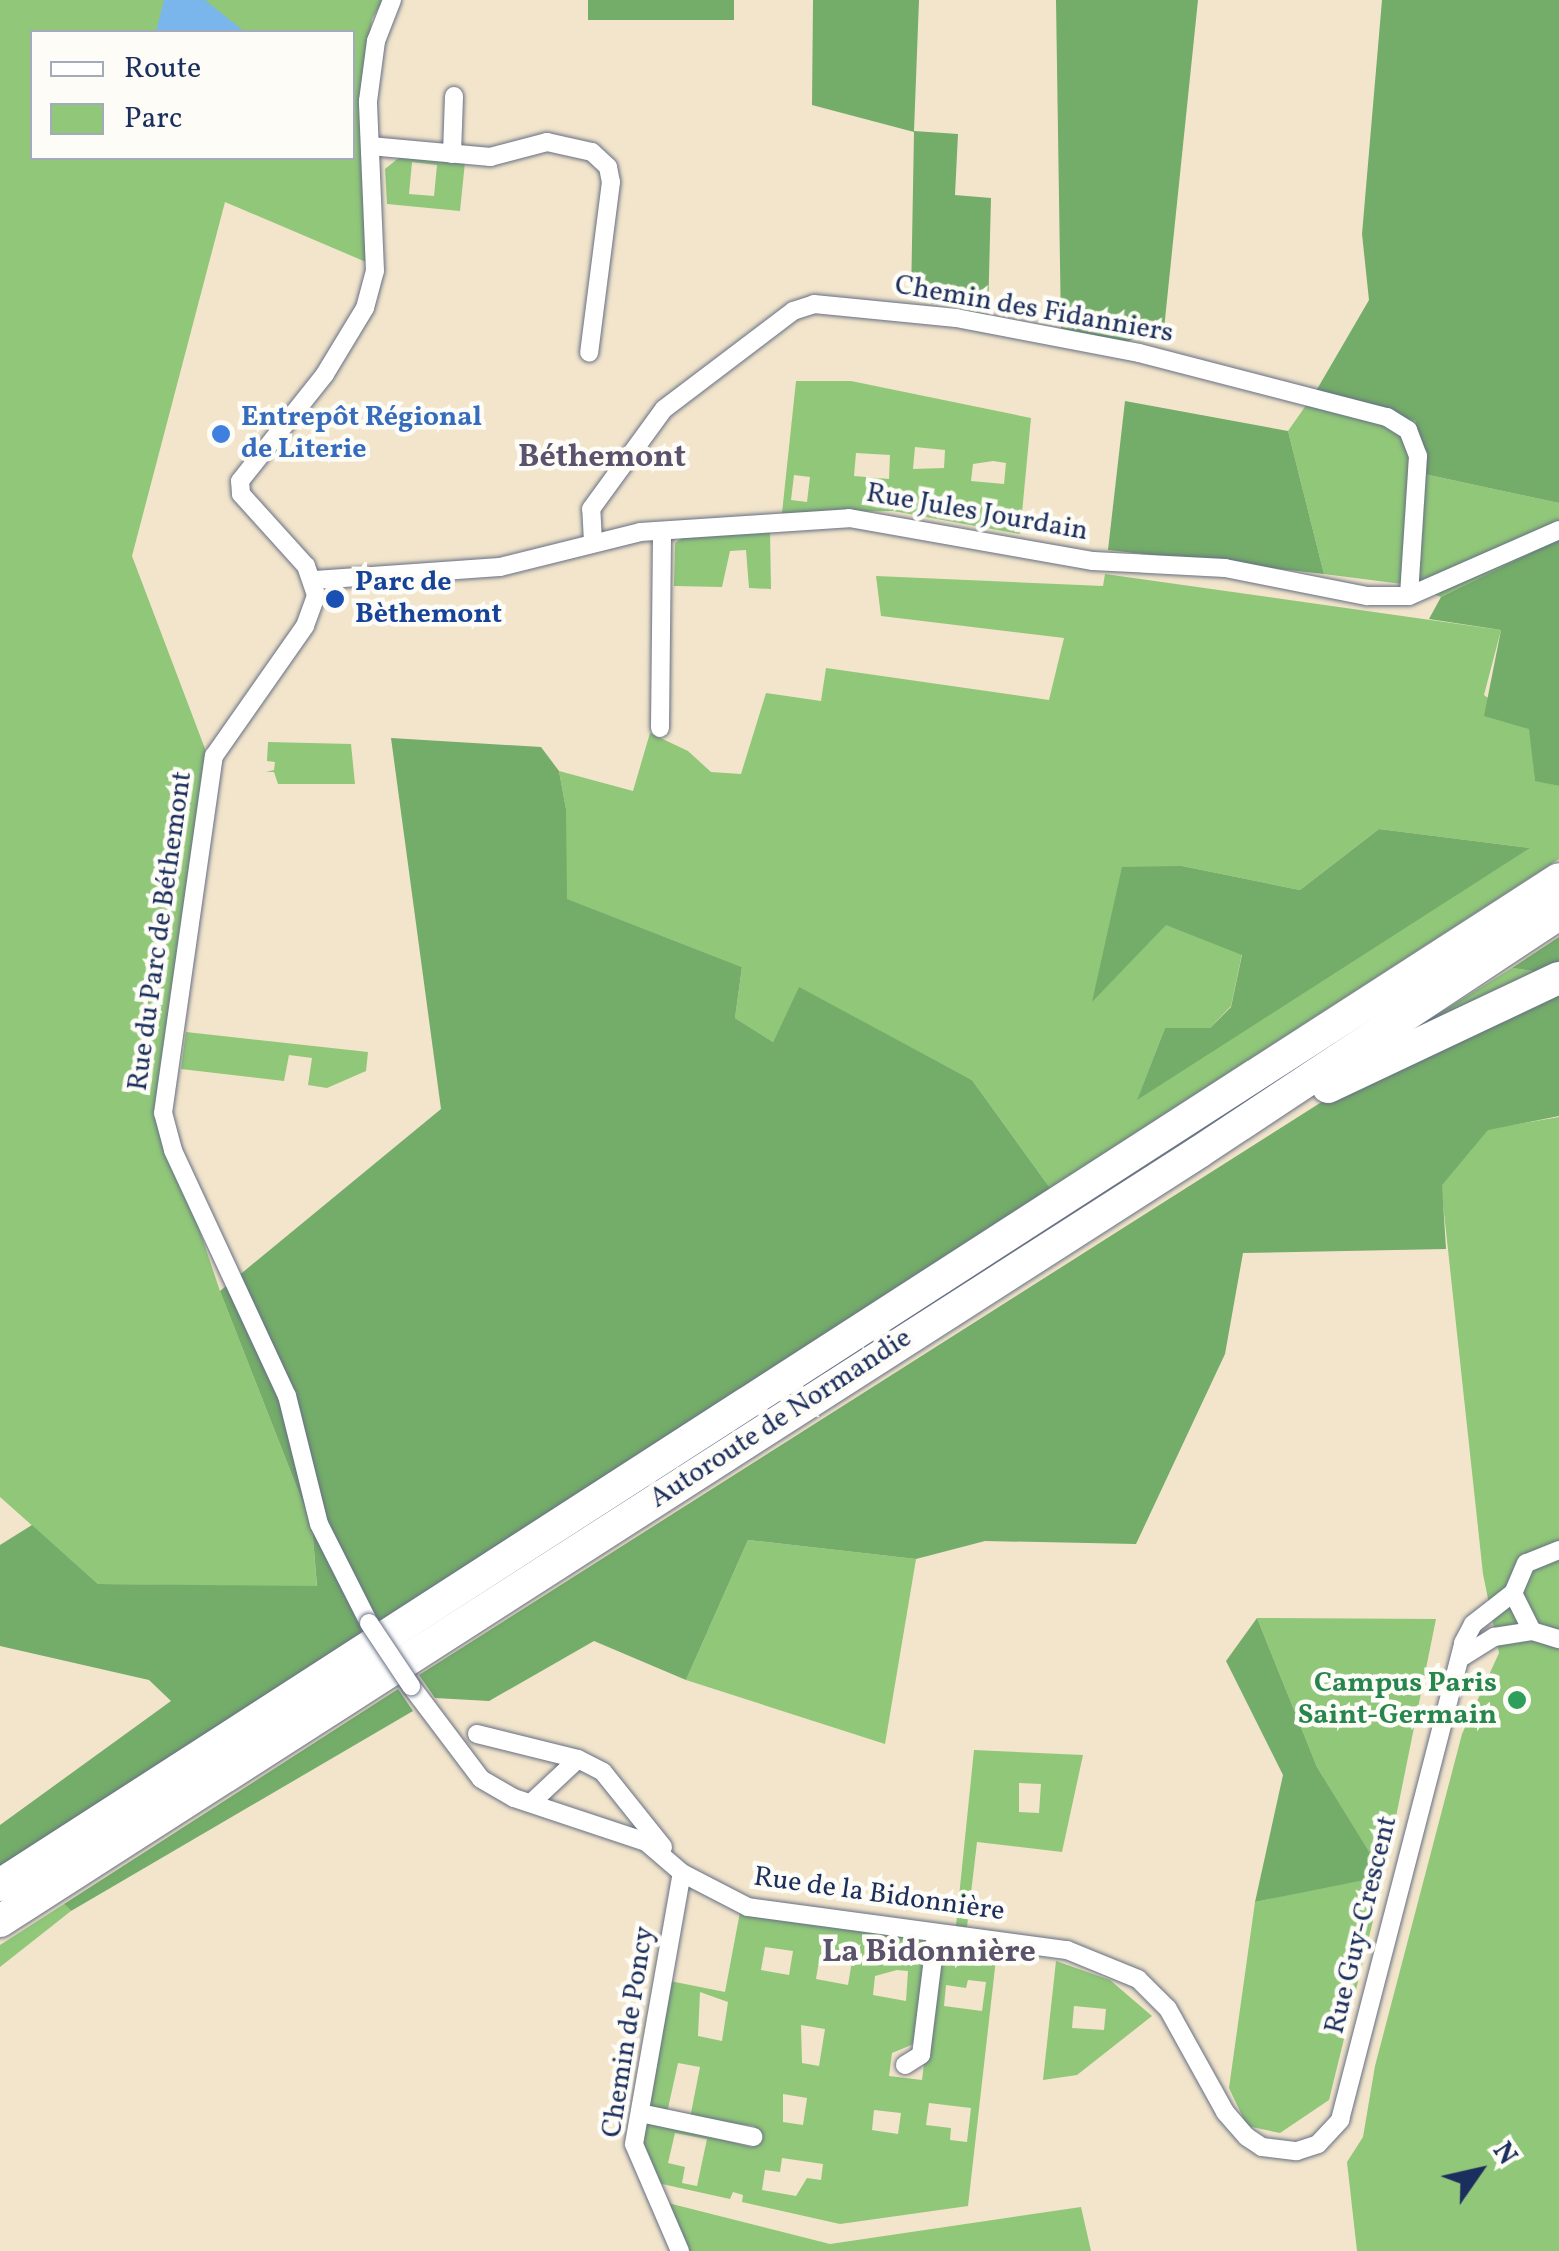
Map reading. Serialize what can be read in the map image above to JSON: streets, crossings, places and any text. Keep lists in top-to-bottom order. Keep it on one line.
{"streets":{"highway":["Autoroute de Normandie"],"street":["Chemin des Fidanniers","Rue Jules Jourdain","Rue du Parc de Béthemont","Rue de la Bidonnière","Rue Guy-Crescent","Chemin de Poncy"]},"crossings":[["Chemin des Fidanniers","Rue Jules Jourdain"],["Rue Jules Jourdain","Rue du Parc de Béthemont"],["Rue du Parc de Béthemont","Rue de la Bidonnière"],["Rue de la Bidonnière","Rue Guy-Crescent"],["Rue de la Bidonnière","Chemin de Poncy"]],"districts":["Béthemont","La Bidonnière"],"places":["Entrepôt Régional de Literie","Parc de Bèthemont","Campus Paris Saint-Germain"],"legend":["Route","Parc"],"north":"top right"}
